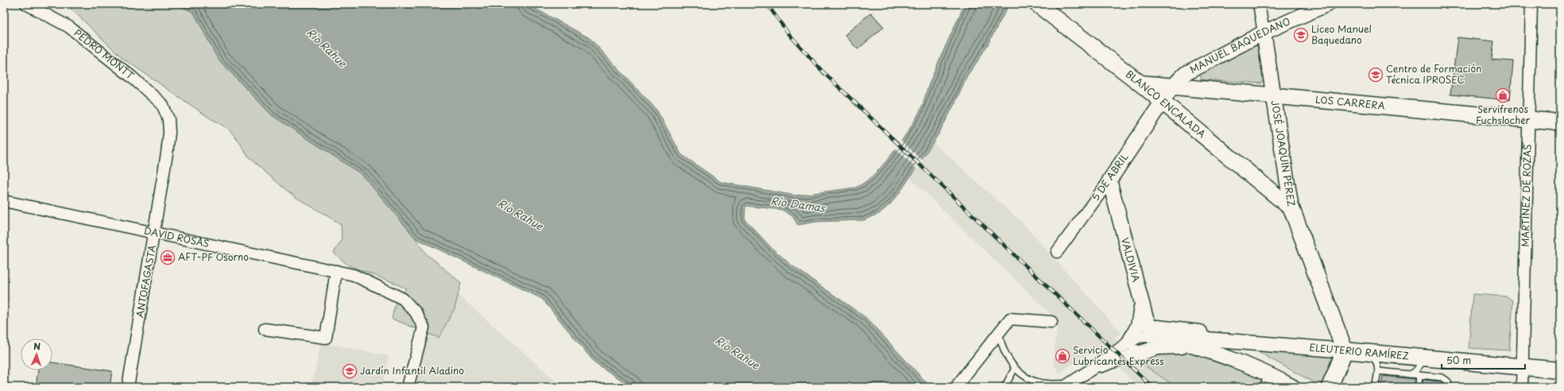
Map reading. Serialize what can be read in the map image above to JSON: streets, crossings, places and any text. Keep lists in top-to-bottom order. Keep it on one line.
{"streets":{"main road":["LOS CARRERA","BLANCO ENCALADA","JOSÉ JOAQUÍN PÉREZ","ELEUTERIO RAMÍREZ"],"street":["MANUEL BAQUEDANO","PEDRO MONTT","5 DE ABRIL","MARTÍNEZ DE ROZAS","DAVID ROSAS","VALDIVIA","ANTOFAGASTA"]},"crossings":[["MANUEL BAQUEDANO","LOS CARRERA"],["MANUEL BAQUEDANO","BLANCO ENCALADA"],["MANUEL BAQUEDANO","JOSÉ JOAQUÍN PÉREZ"],["MANUEL BAQUEDANO","5 DE ABRIL"],["PEDRO MONTT","ANTOFAGASTA"],["LOS CARRERA","BLANCO ENCALADA"],["LOS CARRERA","JOSÉ JOAQUÍN PÉREZ"],["LOS CARRERA","MARTÍNEZ DE ROZAS"],["BLANCO ENCALADA","JOSÉ JOAQUÍN PÉREZ"],["BLANCO ENCALADA","5 DE ABRIL"],["JOSÉ JOAQUÍN PÉREZ","ELEUTERIO RAMÍREZ"],["5 DE ABRIL","VALDIVIA"],["MARTÍNEZ DE ROZAS","ELEUTERIO RAMÍREZ"],["DAVID ROSAS","ANTOFAGASTA"],["VALDIVIA","ELEUTERIO RAMÍREZ"]],"water":["Río Rahue","Río Damas"],"places":{"school or university":["Liceo Manuel Baquedano","Centro de Formación Técnica IPROSEC","Jardín Infantil Aladino"],"shop":["Servifrenos Fuchslocher","Servicio Lubricantes Express"],"office":["AFT-PF Osorno"]},"scale_bar":"50 m","north":"top"}
